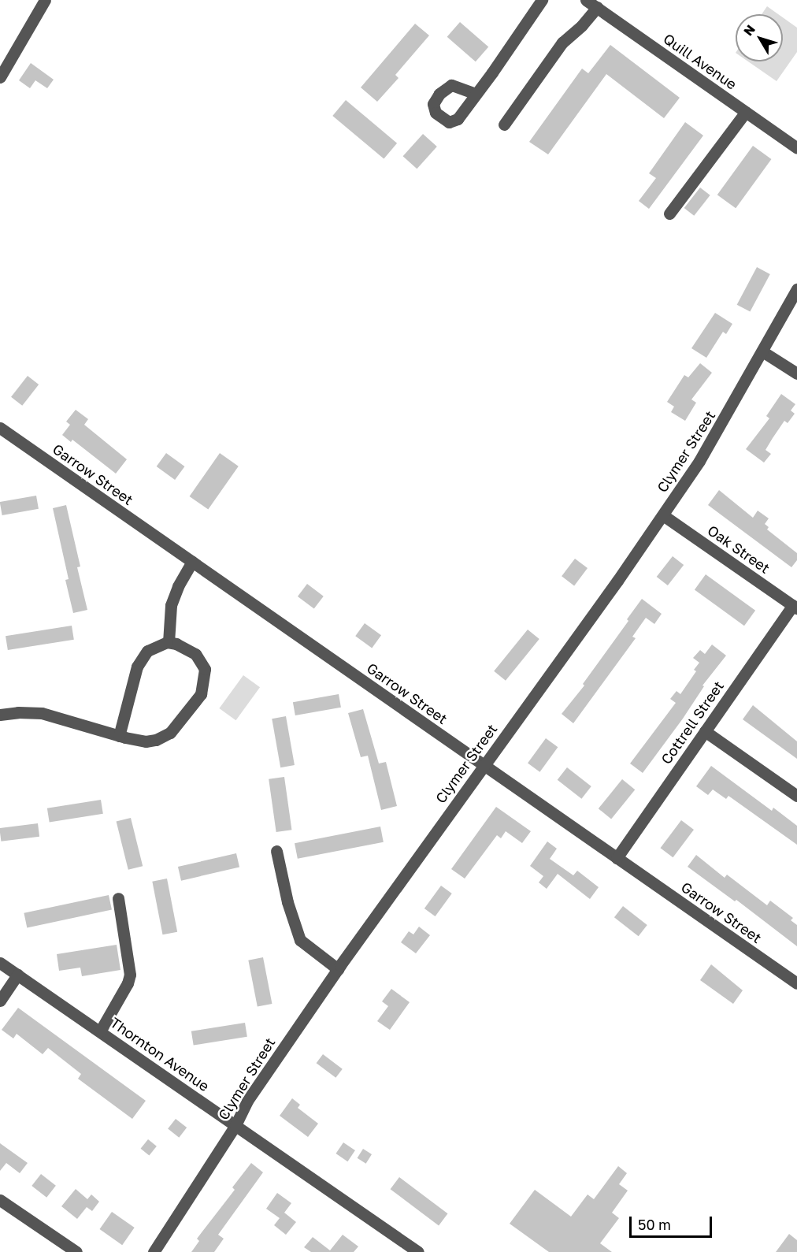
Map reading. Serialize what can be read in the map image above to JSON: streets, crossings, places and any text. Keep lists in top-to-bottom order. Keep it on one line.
{"streets":{"street":["Quill Avenue","Clymer Street","Garrow Street","Oak Street","Cottrell Street","Thornton Avenue"]},"crossings":[["Clymer Street","Garrow Street"],["Clymer Street","Oak Street"],["Clymer Street","Thornton Avenue"],["Garrow Street","Cottrell Street"],["Oak Street","Cottrell Street"]],"scale_bar":"50 m","north":"top left"}
